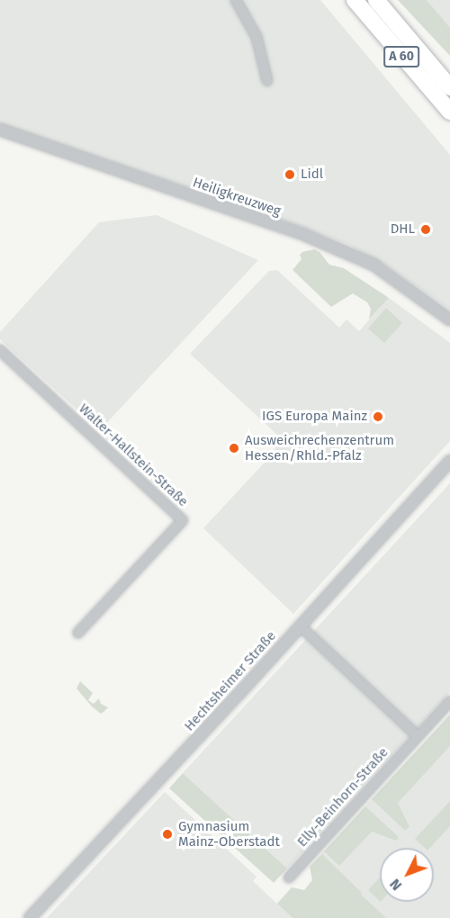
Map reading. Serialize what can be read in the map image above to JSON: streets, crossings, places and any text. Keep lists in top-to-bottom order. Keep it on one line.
{"streets":{"highway":["A 60"],"street":["Heiligkreuzweg","Walter-Hallstein-Straße","Hechtsheimer Straße","Elly-Beinhorn-Straße"]},"places":["Lidl","DHL","IGS Europa Mainz","Ausweichrechenzentrum Hessen/Rhld.-Pfalz","Gymnasium Mainz-Oberstadt"],"north":"bottom left"}
